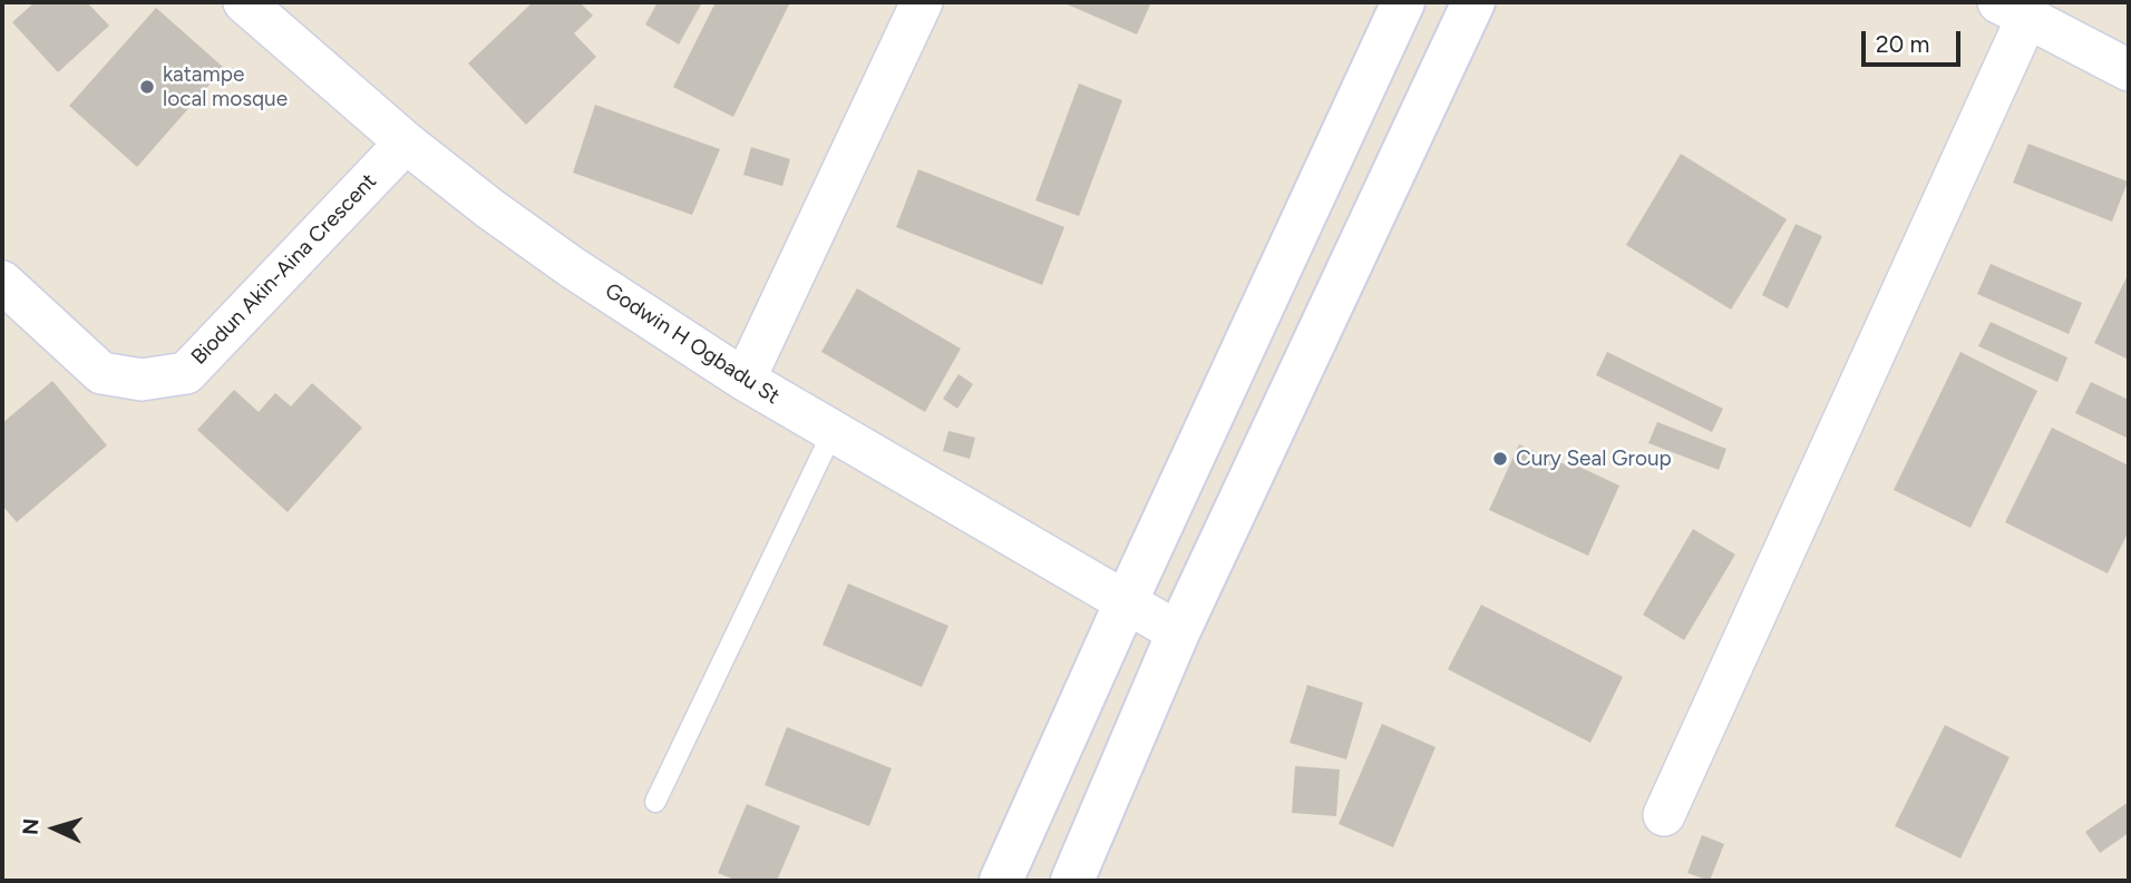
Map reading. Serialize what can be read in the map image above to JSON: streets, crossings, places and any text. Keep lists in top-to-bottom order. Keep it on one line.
{"streets":{"street":["Biodun Akin-Aina Crescent","Godwin H Ogbadu St"]},"crossings":[["Biodun Akin-Aina Crescent","Godwin H Ogbadu St"]],"places":["katampe local mosque","Cury Seal Group"],"scale_bar":"20 m","north":"left"}
